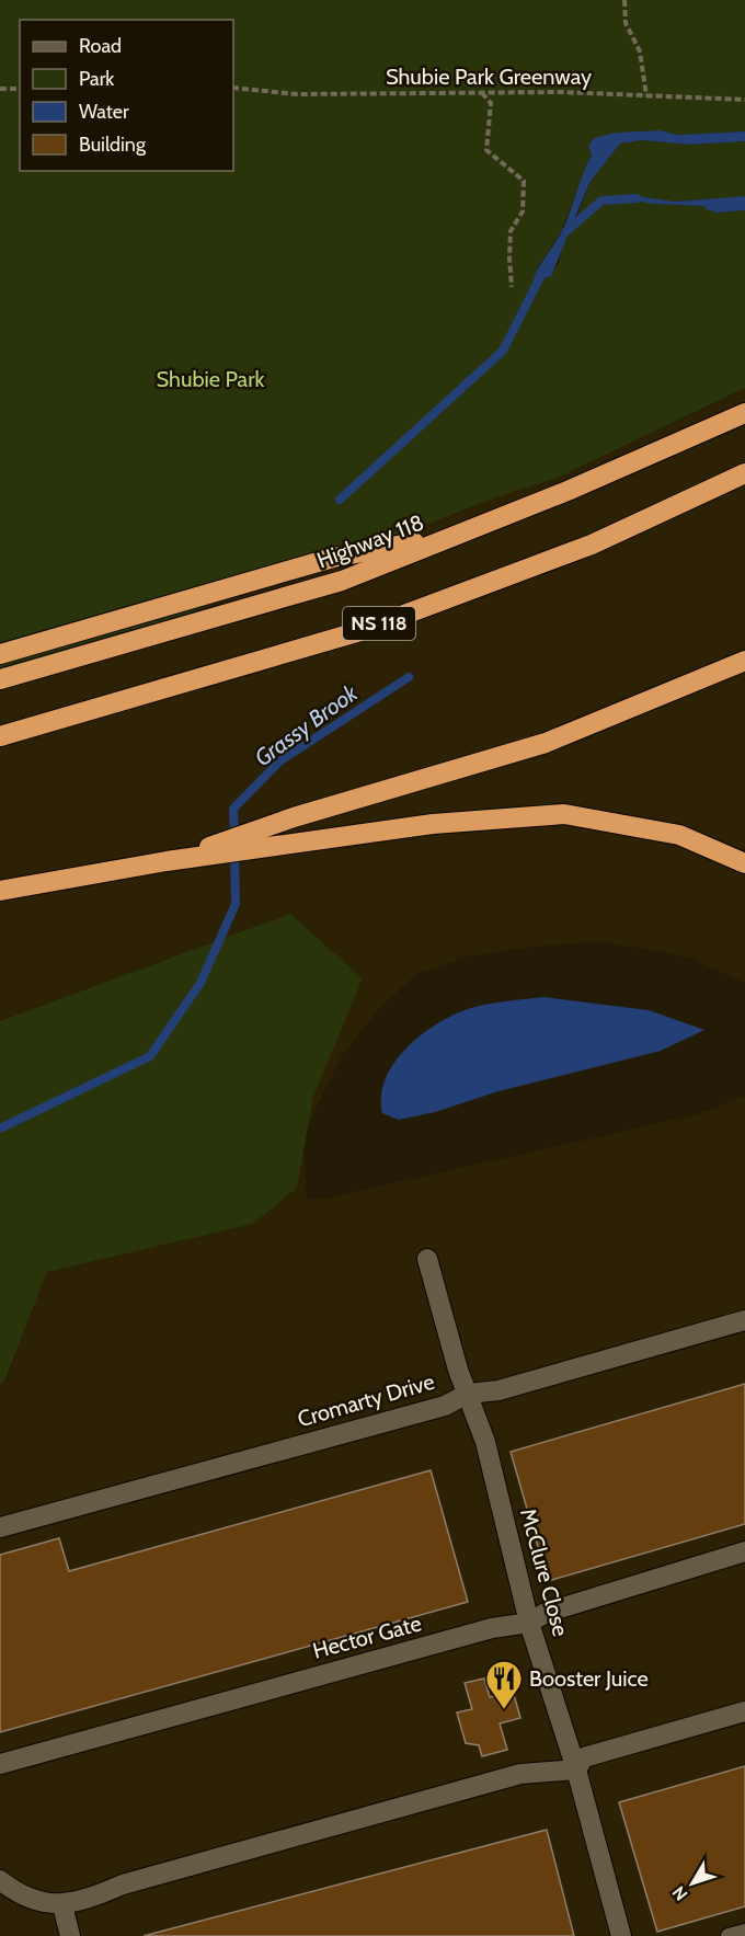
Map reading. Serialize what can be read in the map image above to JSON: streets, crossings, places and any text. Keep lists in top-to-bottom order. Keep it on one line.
{"streets":{"highway":["Highway 118","NS 118"],"street":["Cromarty Drive","McClure Close","Hector Gate"],"path":["Shubie Park Greenway"]},"crossings":[["Cromarty Drive","McClure Close"],["McClure Close","Hector Gate"]],"water":["Grassy Brook"],"parks":["Shubie Park"],"places":{"restaurant":["Booster Juice"]},"legend":["Road","Park","Water","Building"],"north":"bottom left"}
